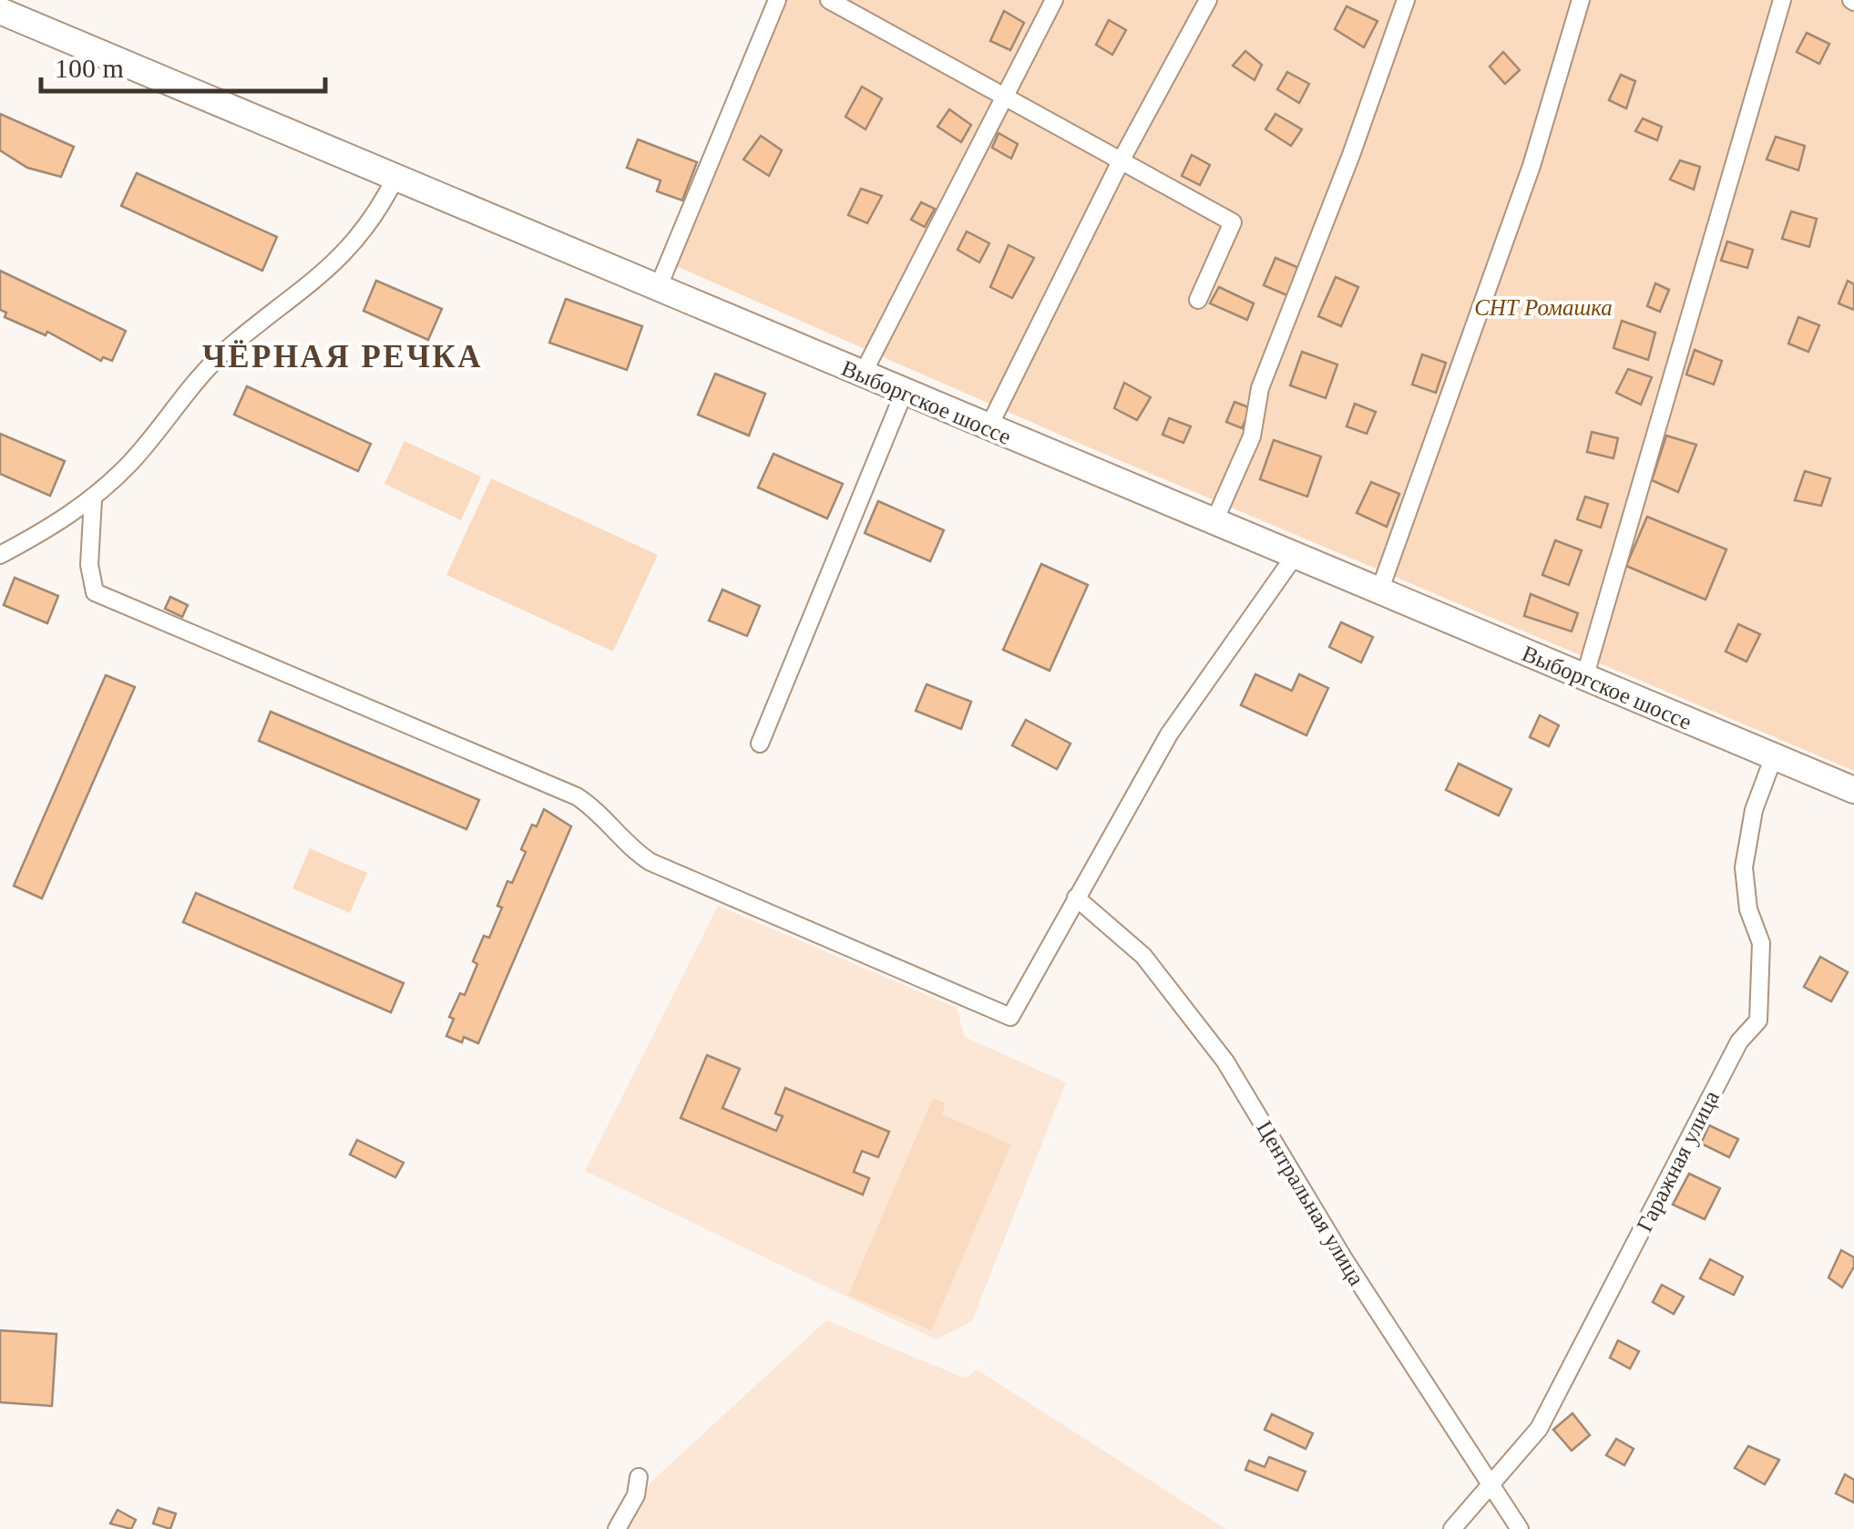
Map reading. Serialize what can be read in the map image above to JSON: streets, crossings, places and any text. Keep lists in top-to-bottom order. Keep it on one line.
{"streets":{"main road":["Выборгское шоссе"],"street":["Гаражная улица","Центральная улица"]},"crossings":[["Выборгское шоссе","Гаражная улица"],["Гаражная улица","Центральная улица"]],"districts":["ЧЁРНАЯ РЕЧКА"],"parks":["СНТ Ромашка"],"scale_bar":"100 m"}
